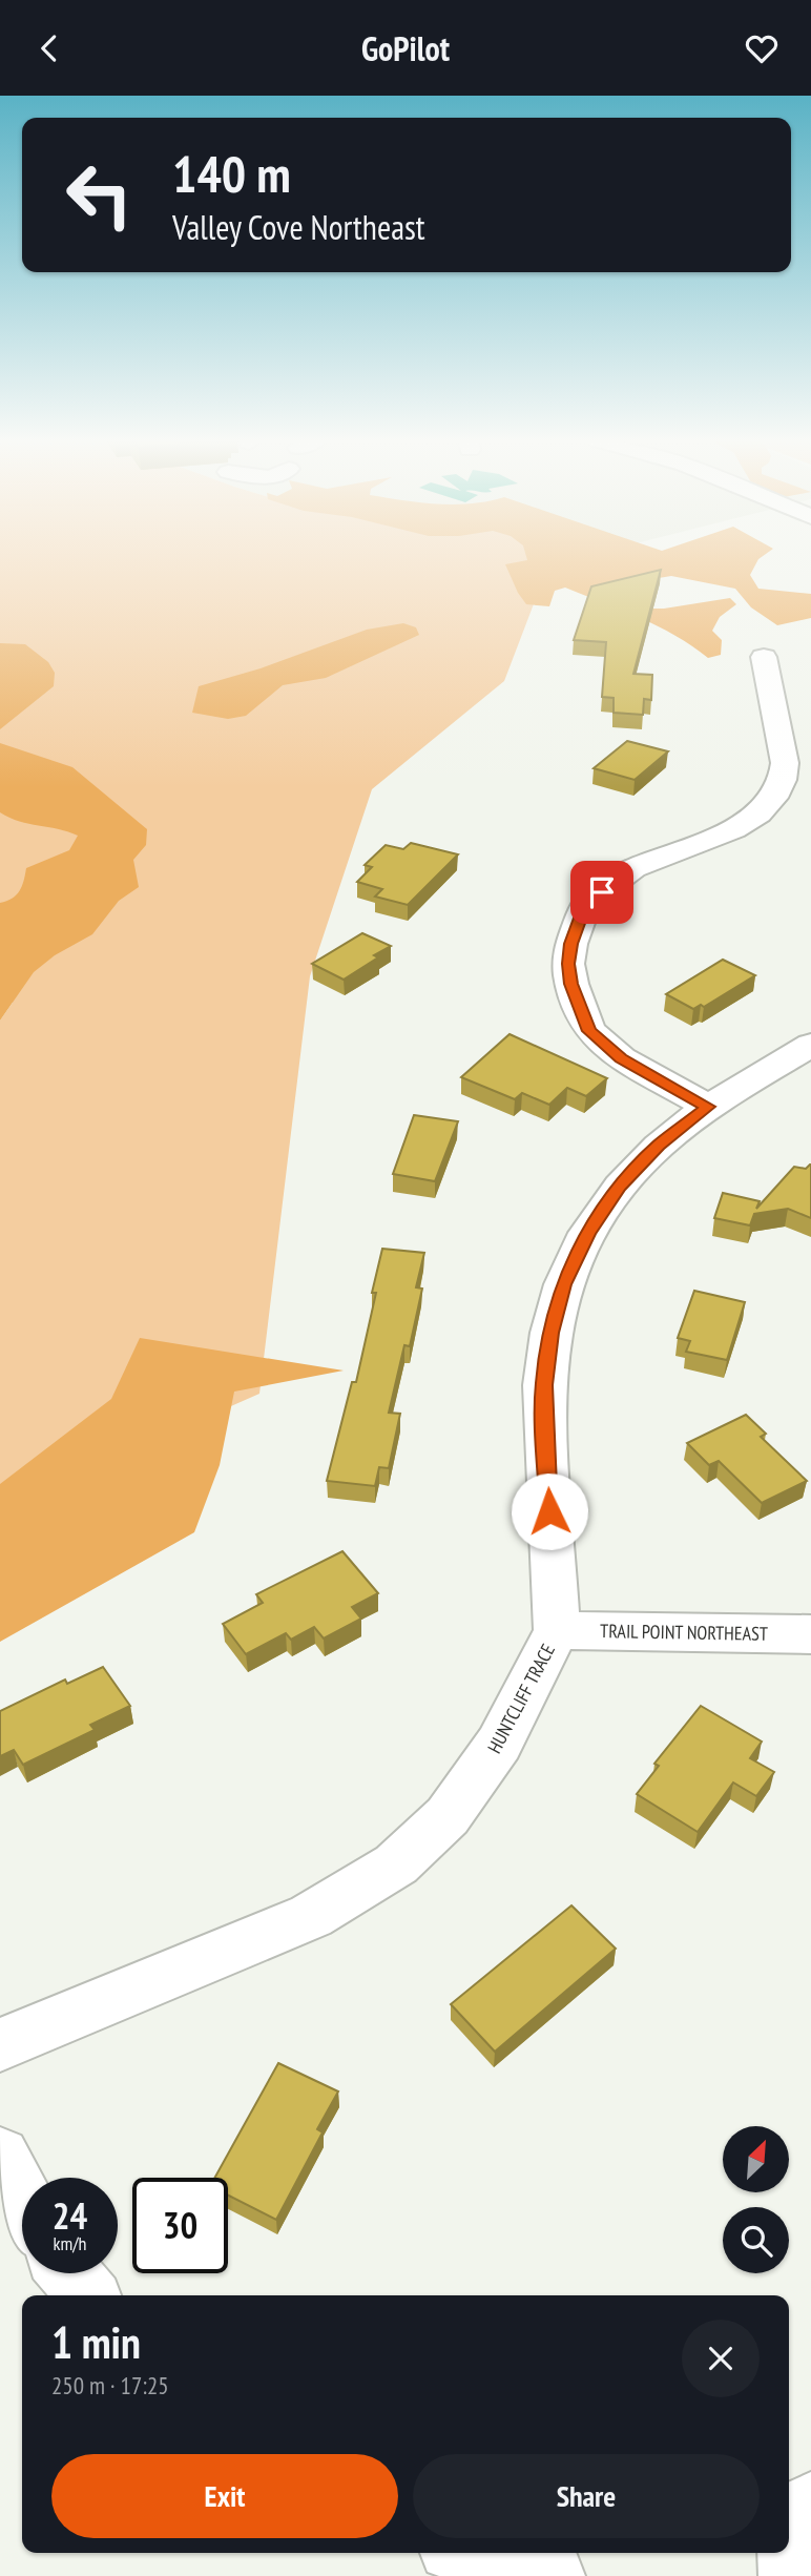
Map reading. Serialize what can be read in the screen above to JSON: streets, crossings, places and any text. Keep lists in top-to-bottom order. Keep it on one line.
{"streets":{"street":["TRAIL POINT NORTHEAST","HUNTCLIFF TRACE"]},"crossings":[["TRAIL POINT NORTHEAST","HUNTCLIFF TRACE"]],"north":"top right","page":{"header":"GoPilot","turn":["140 m","Valley Cove Northeast"],"speed":"24 km/h","limit":"30","heading":["1 min","250 m · 17:25"],"buttons":["Exit","Share"]}}
